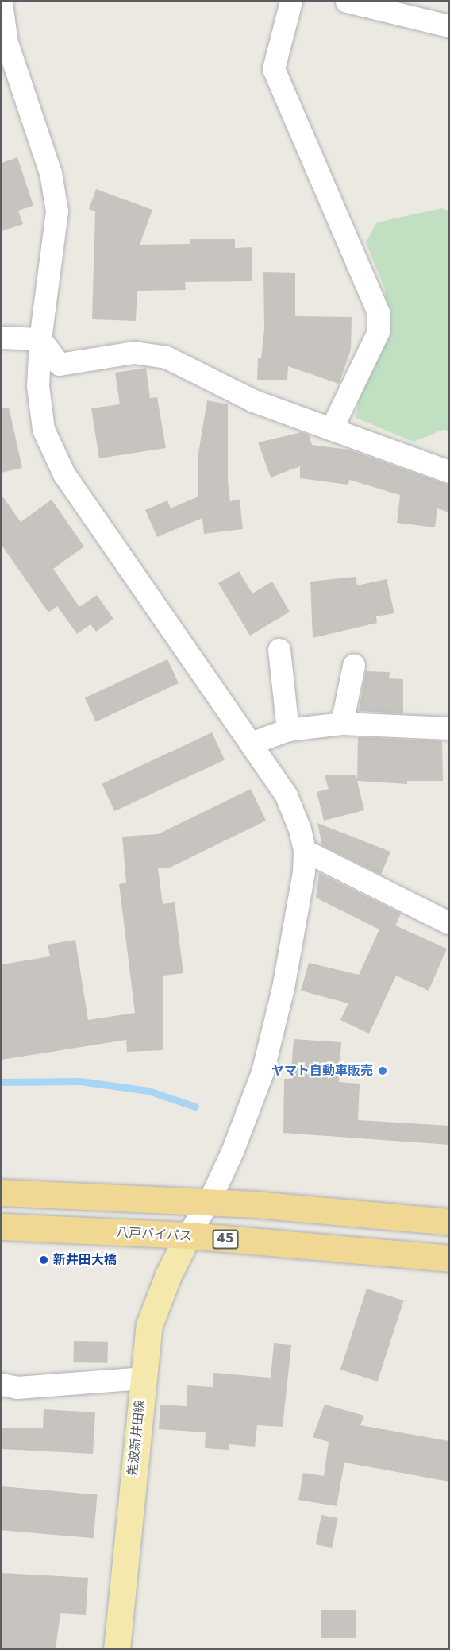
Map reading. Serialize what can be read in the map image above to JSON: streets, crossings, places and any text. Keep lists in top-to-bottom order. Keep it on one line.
{"streets":{"highway":["八戸バイパス","45"],"main road":["差波新井田線"]},"crossings":[["八戸バイパス","差波新井田線"]],"places":["ヤマト自動車販売","新井田大橋"]}
